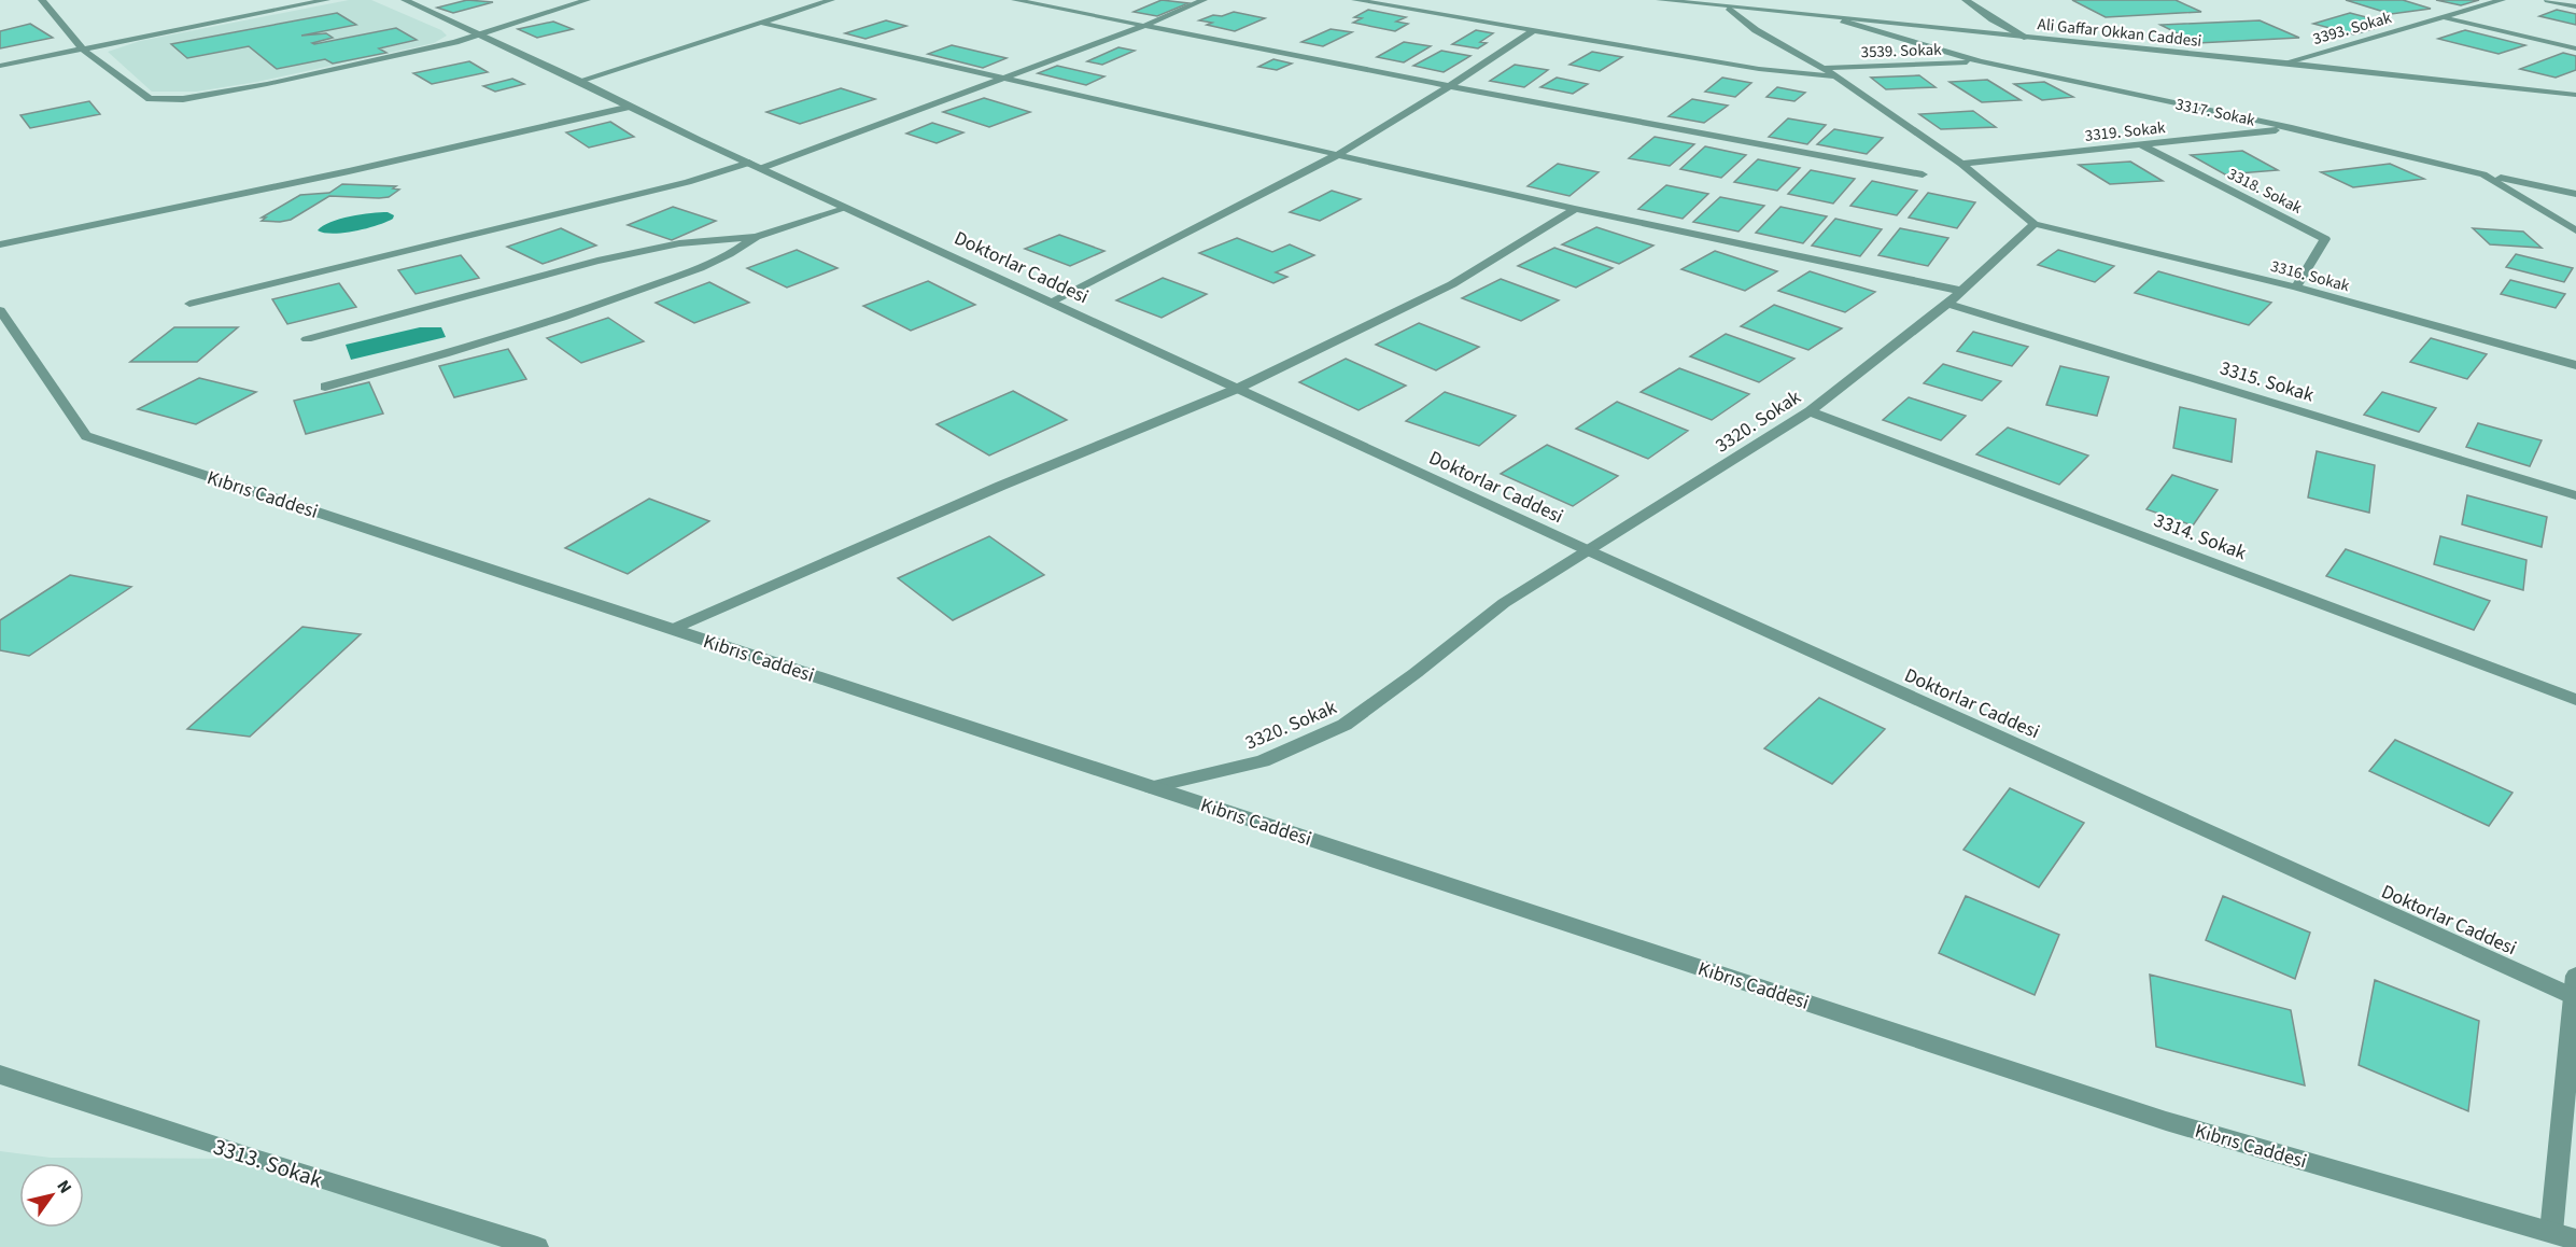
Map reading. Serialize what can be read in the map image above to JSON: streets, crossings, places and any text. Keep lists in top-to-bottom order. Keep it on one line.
{"streets":{"street":["3393. Sokak","Ali Gaffar Okkan Caddesi","3539. Sokak","3317. Sokak","3319. Sokak","3318. Sokak","Doktorlar Caddesi","3316. Sokak","3315. Sokak","3320. Sokak","Kıbrıs Caddesi","3314. Sokak","3313. Sokak"]},"crossings":[["3393. Sokak","Ali Gaffar Okkan Caddesi"],["Ali Gaffar Okkan Caddesi","3317. Sokak"],["3539. Sokak","3317. Sokak"],["3317. Sokak","3319. Sokak"],["3319. Sokak","3318. Sokak"],["3318. Sokak","3316. Sokak"],["Doktorlar Caddesi","3320. Sokak"],["3316. Sokak","3320. Sokak"],["3315. Sokak","3320. Sokak"],["3320. Sokak","Kıbrıs Caddesi"],["3320. Sokak","3314. Sokak"]],"north":"top right"}
